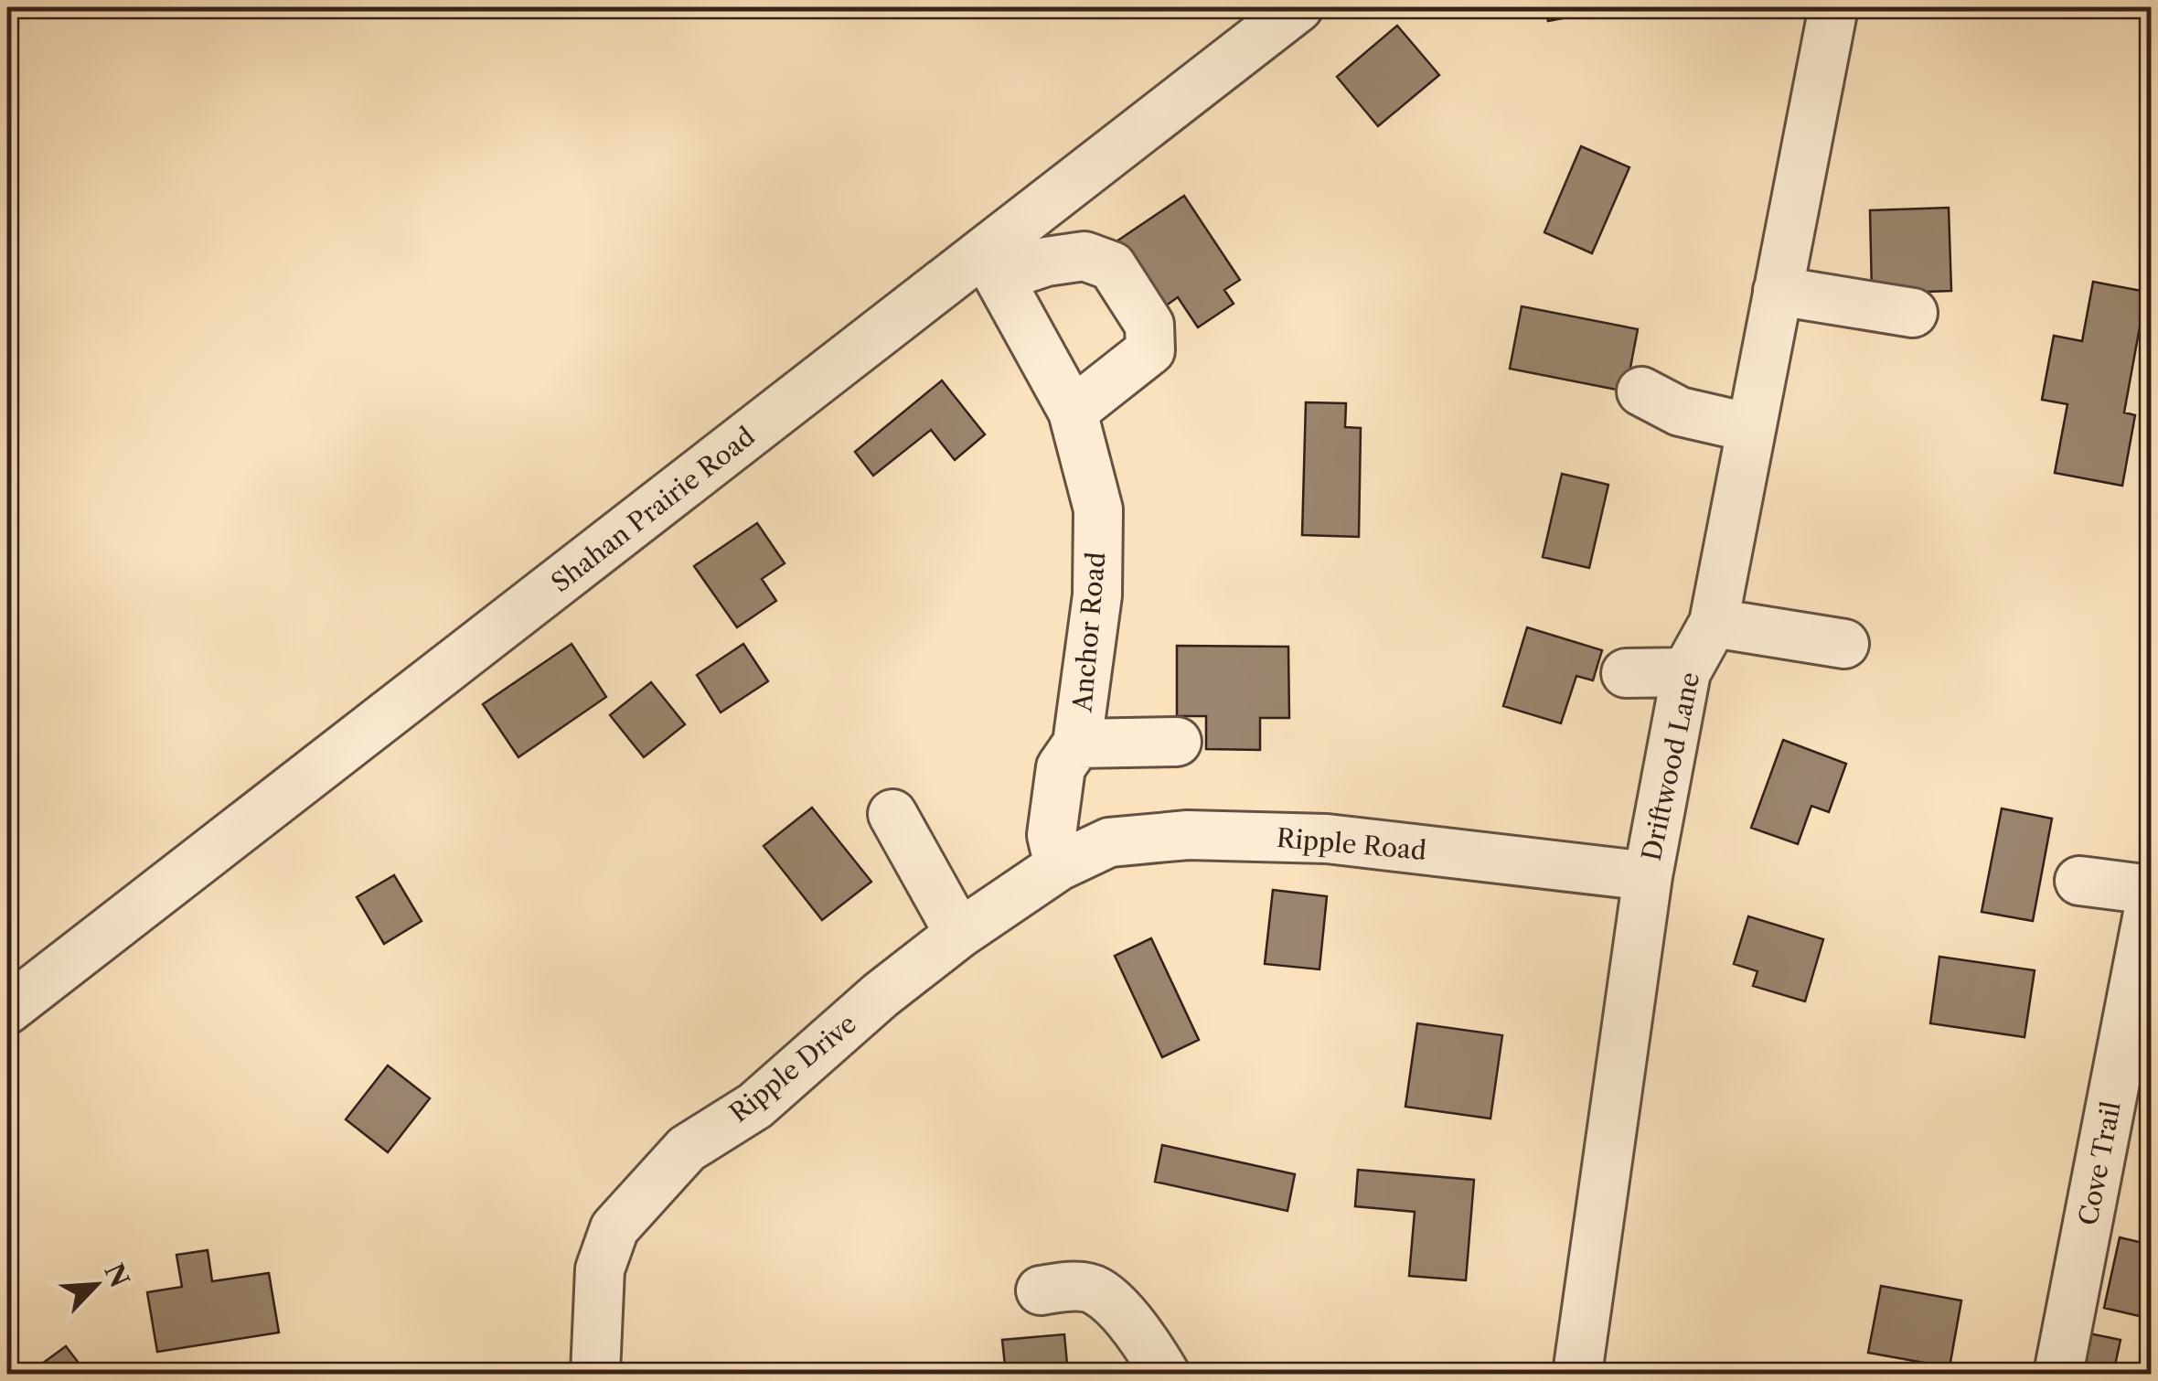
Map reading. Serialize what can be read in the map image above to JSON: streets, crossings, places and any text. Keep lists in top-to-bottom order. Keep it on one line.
{"streets":{"street":["Shahan Prairie Road","Anchor Road","Driftwood Lane","Ripple Road","Ripple Drive","Cove Trail"]},"crossings":[["Shahan Prairie Road","Anchor Road"],["Anchor Road","Ripple Road"],["Anchor Road","Ripple Drive"],["Driftwood Lane","Ripple Road"],["Ripple Road","Ripple Drive"]],"north":"top right"}
